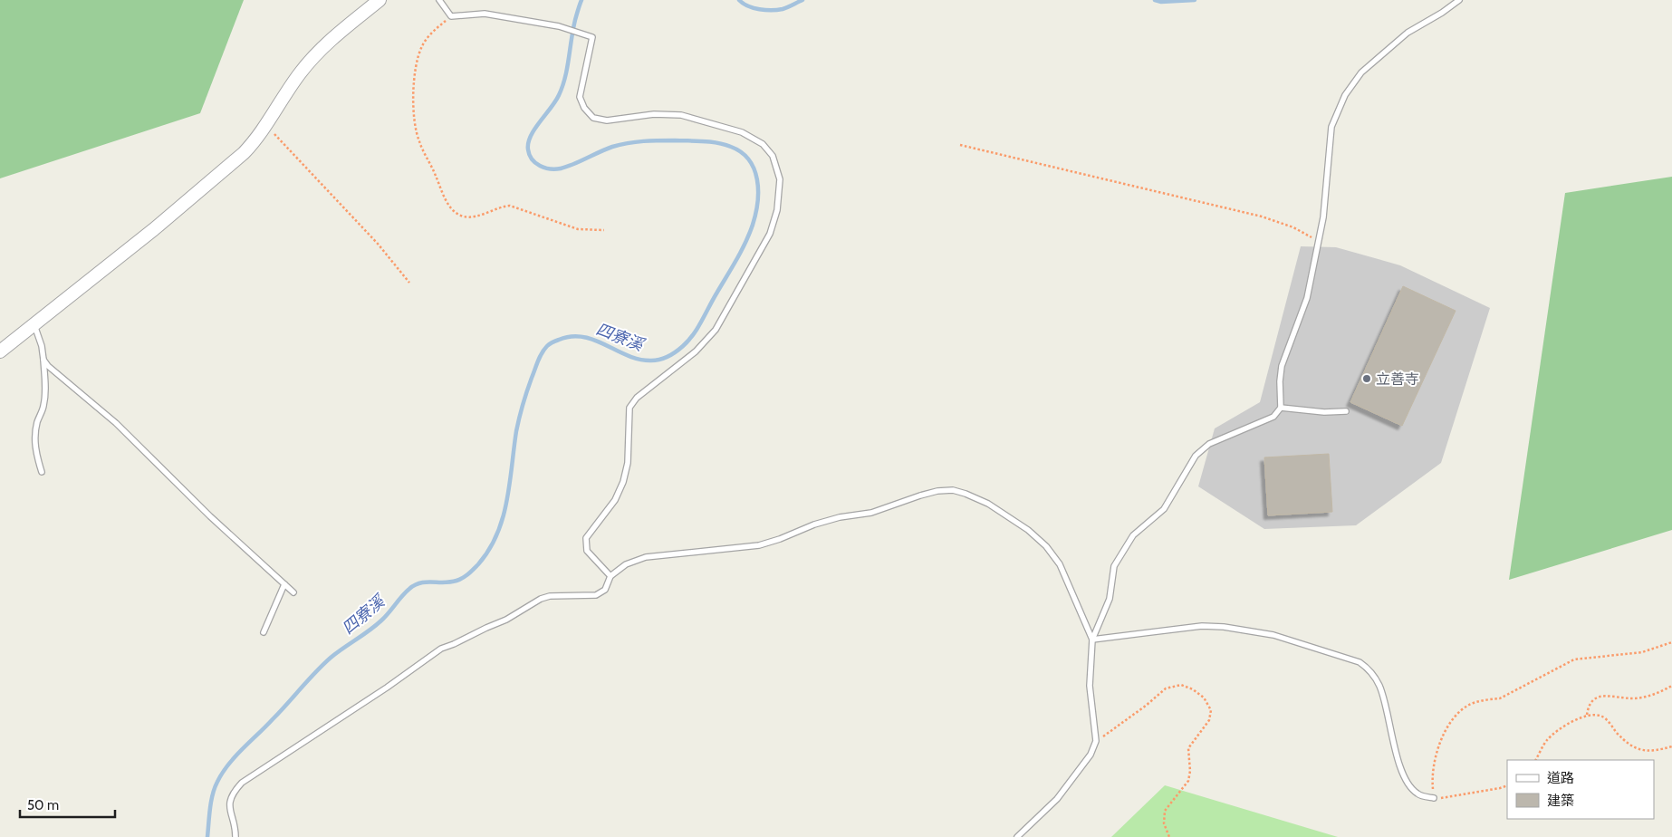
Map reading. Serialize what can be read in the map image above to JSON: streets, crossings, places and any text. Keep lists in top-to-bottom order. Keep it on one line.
{"water":["四寮溪"],"places":["立善寺"],"legend":["道路","建築"],"scale_bar":"50 m"}
